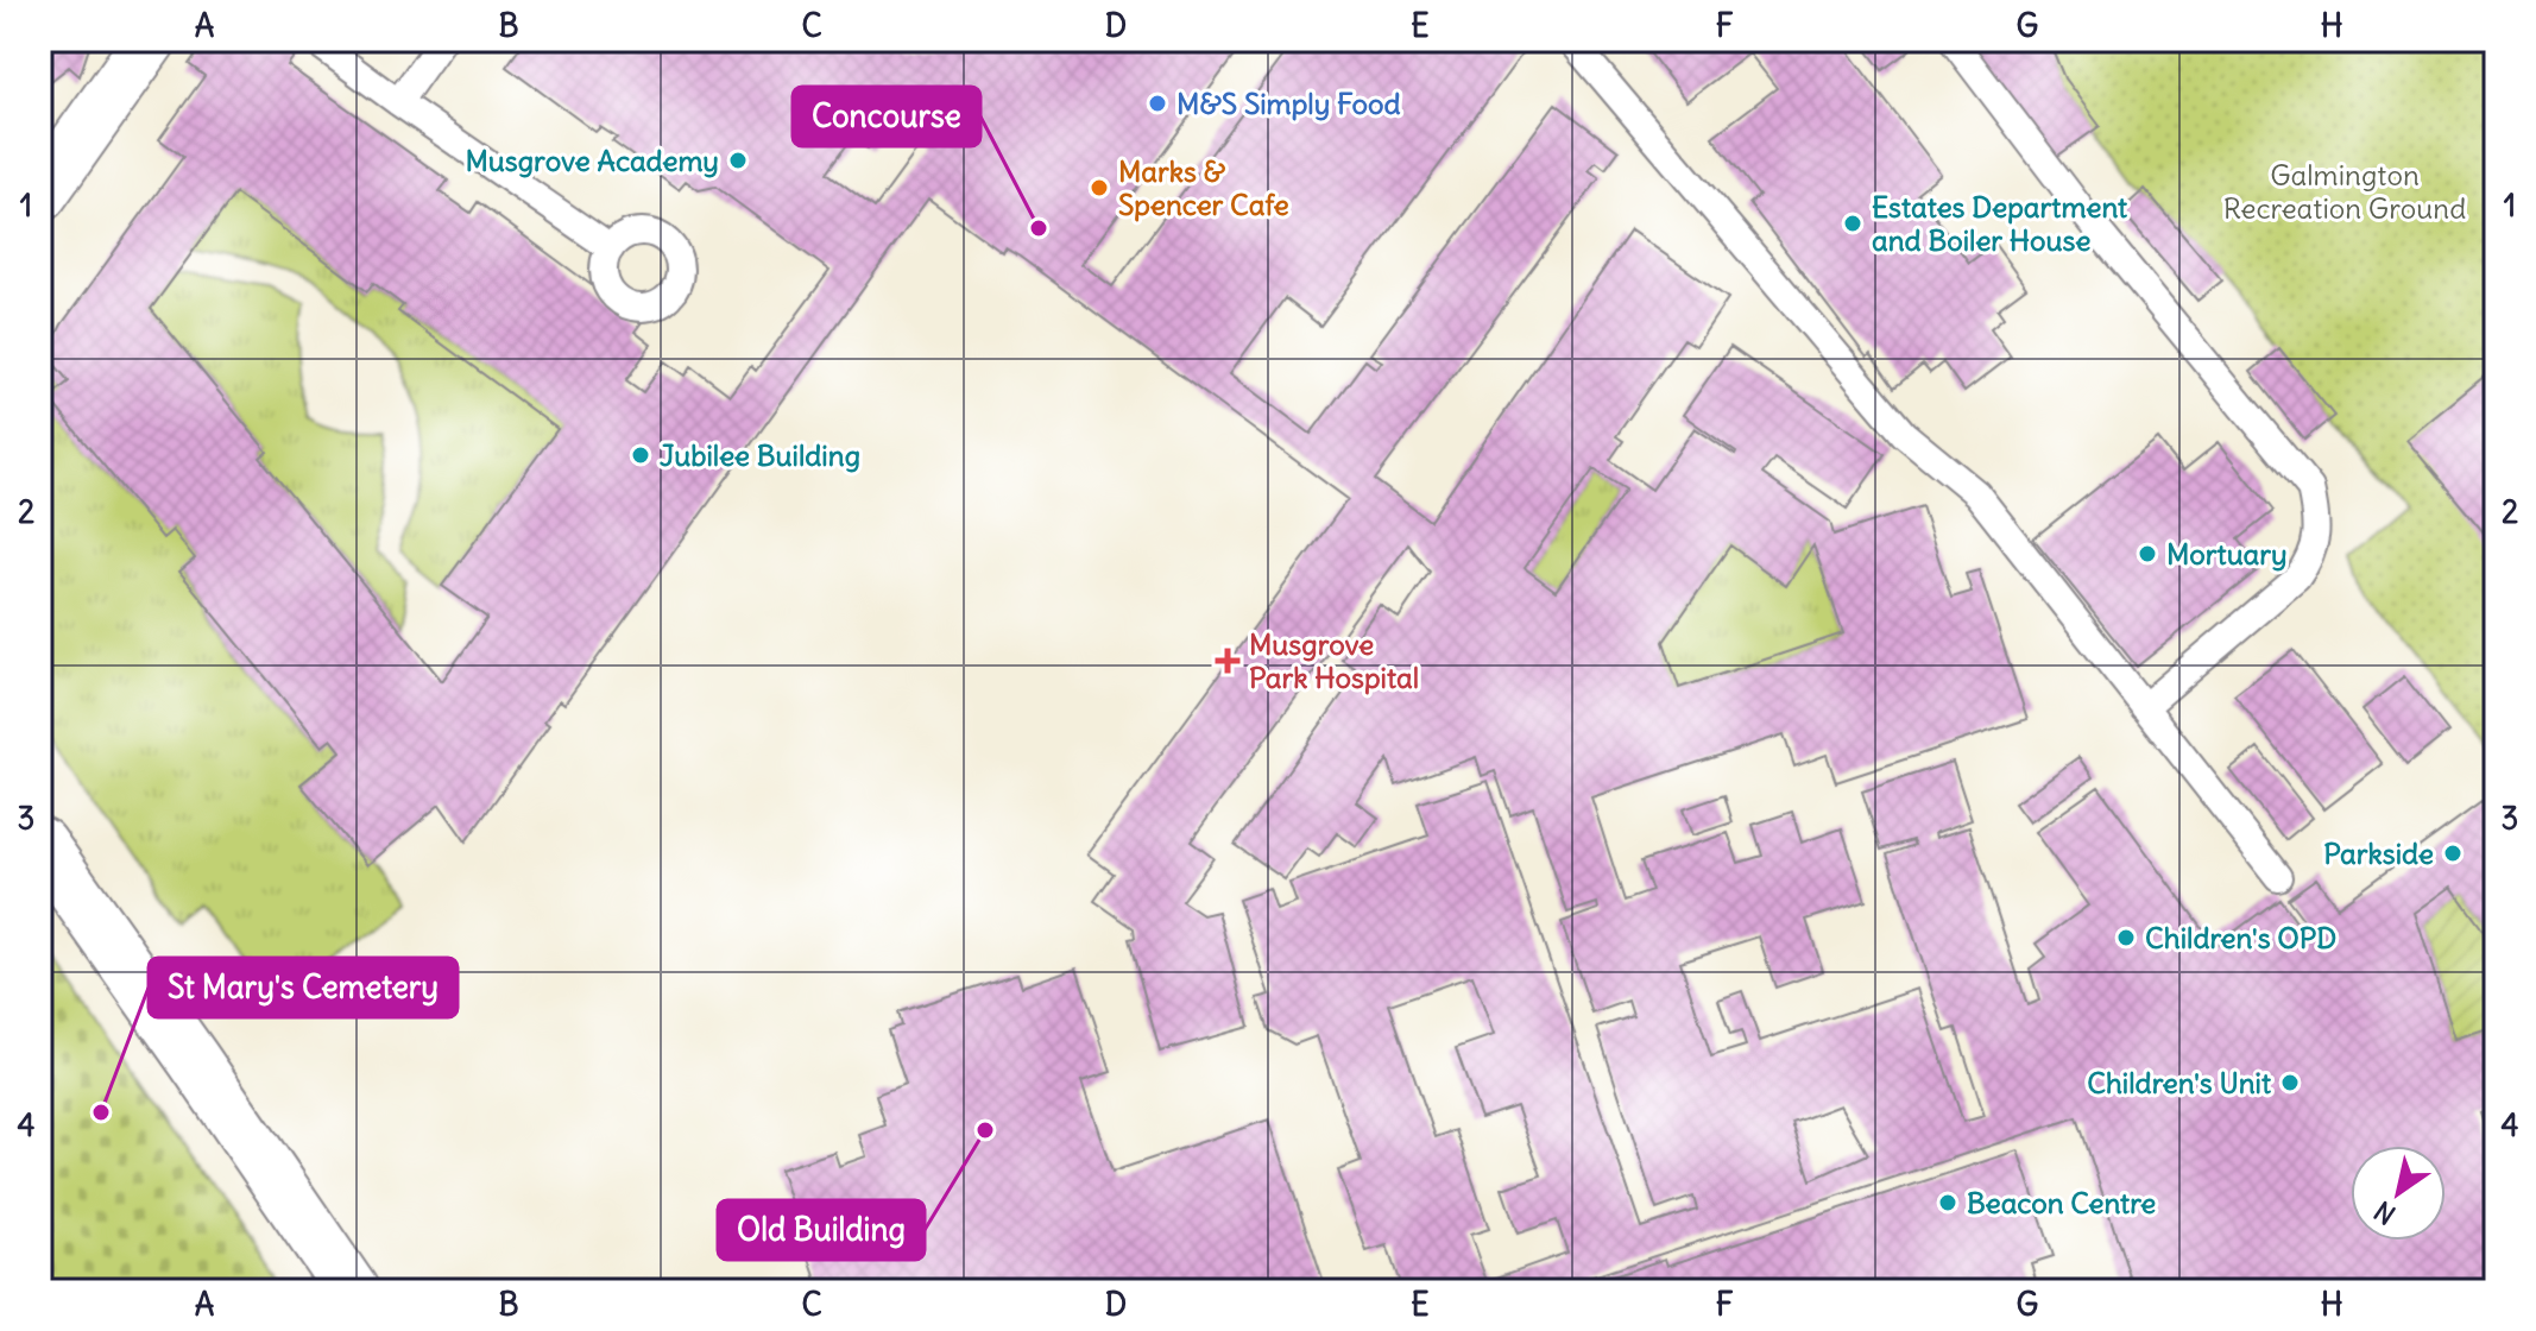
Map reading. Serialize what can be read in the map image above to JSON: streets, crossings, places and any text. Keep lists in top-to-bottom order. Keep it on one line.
{"parks":["Galmington Recreation Ground"],"places":{"other":["M&S Simply Food","Musgrove Academy","Marks & Spencer Cafe","Estates Department and Boiler House","Concourse","Jubilee Building","Mortuary","Parkside","Children's OPD","Children's Unit","St Mary's Cemetery","Old Building","Beacon Centre"],"health":["Musgrove Park Hospital"]},"north":"bottom left","grid":{"columns":["A","B","C","D","E","F","G","H"],"rows":["1","2","3","4"]}}
